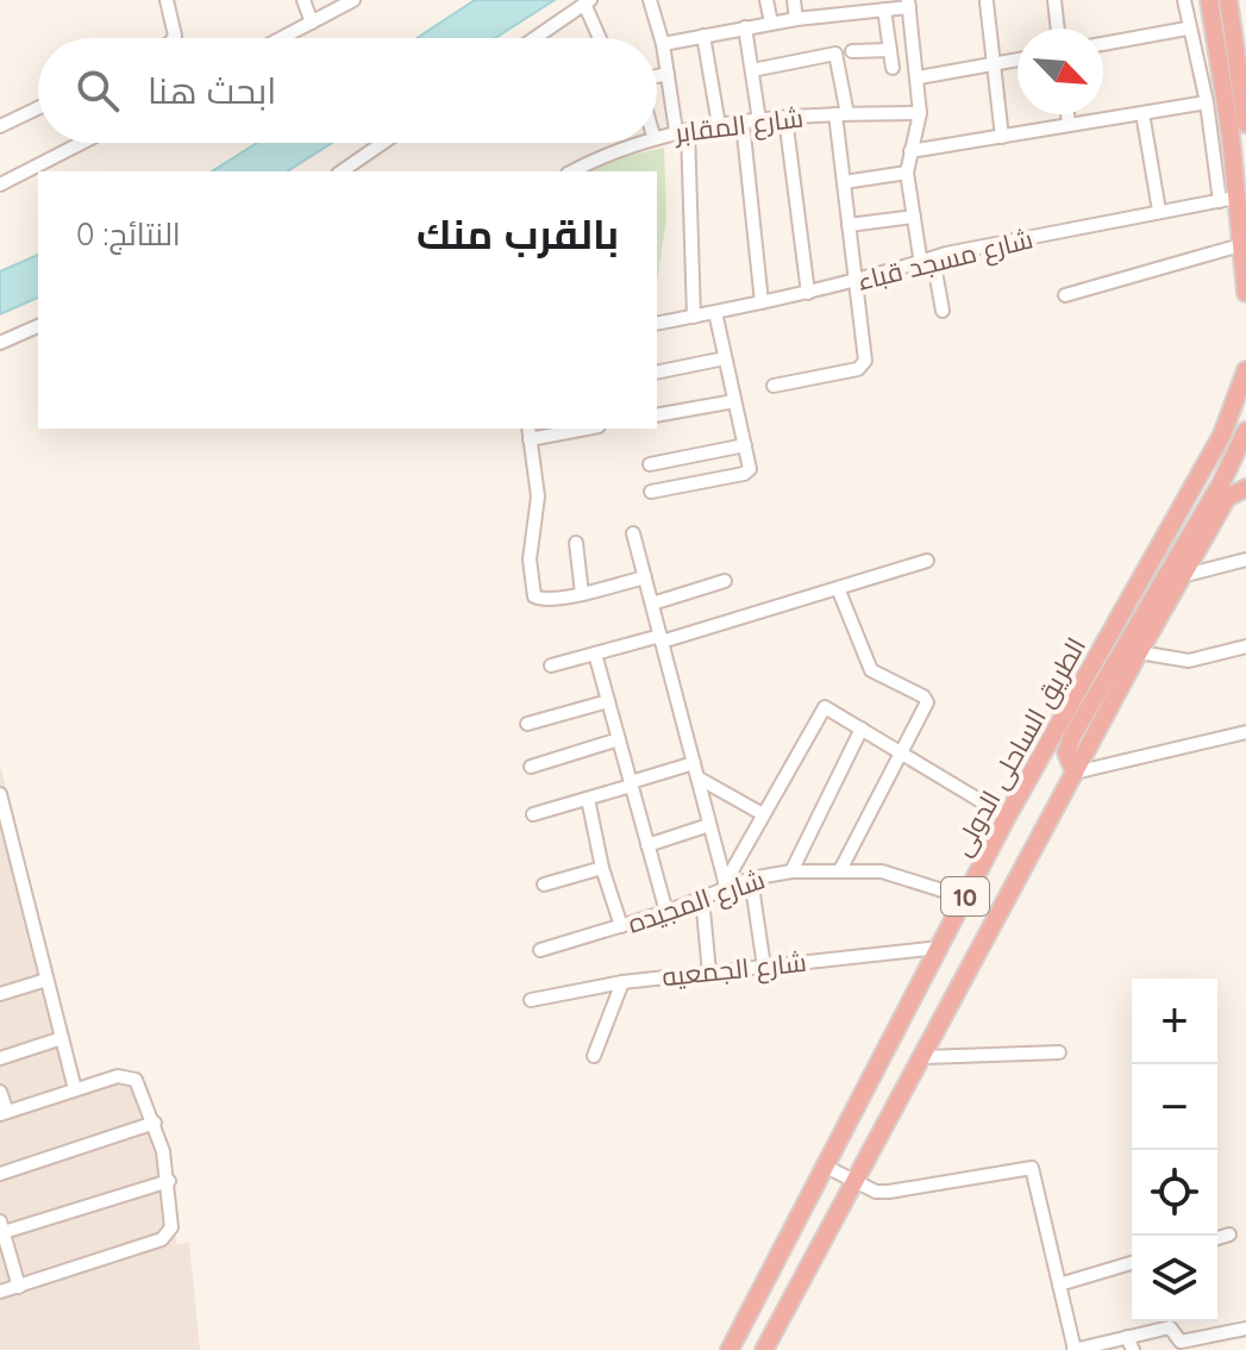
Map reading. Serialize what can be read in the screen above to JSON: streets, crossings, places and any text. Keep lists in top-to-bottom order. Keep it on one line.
{"streets":{"highway":["الطريق الساحلى الدولى","10"],"street":["شارع المقابر","شارع مسجد قباء","شارع المجيده","شارع الجمعيه"]},"crossings":[["الطريق الساحلى الدولى","شارع المجيده"],["الطريق الساحلى الدولى","شارع الجمعيه"]],"north":"bottom right","page":{"search":"ابحث هنا","heading":["بالقرب منك","النتائج: 0"],"map_buttons":["+","−"]}}
